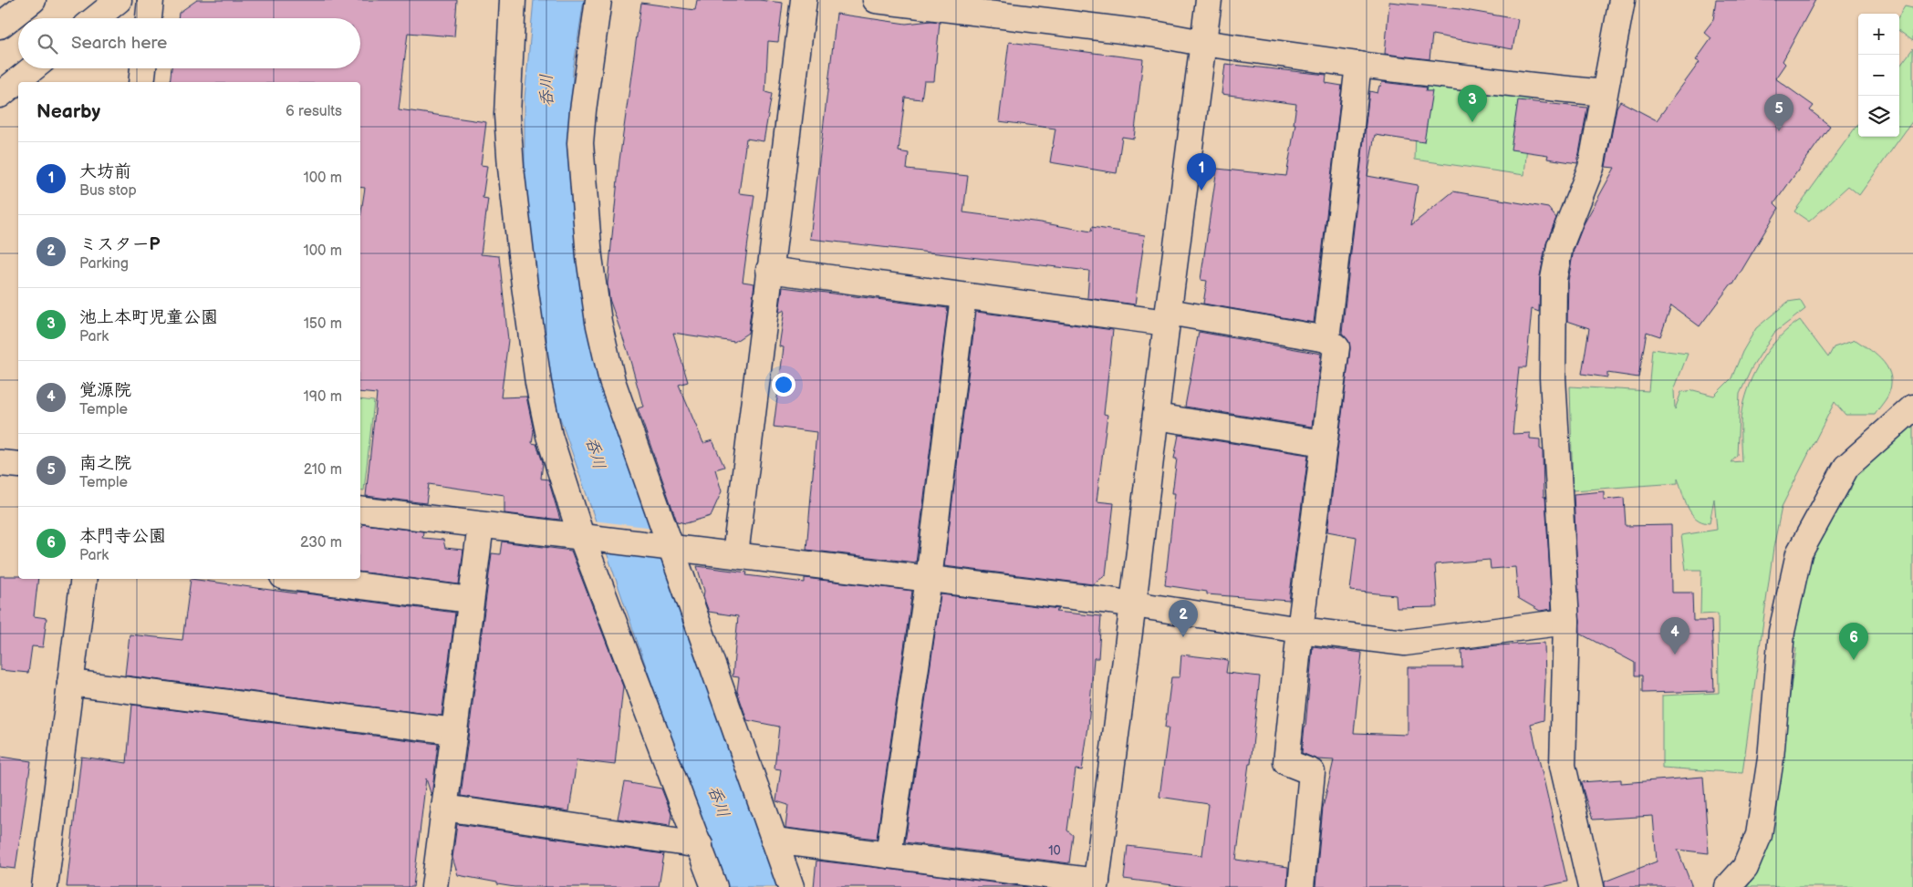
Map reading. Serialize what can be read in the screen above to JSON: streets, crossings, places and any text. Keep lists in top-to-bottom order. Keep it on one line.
{"water":["呑川"],"house_numbers":["10"],"page":{"map_buttons":["+","−"],"search":"Search here","heading":["Nearby","6 results"],"pins":["3","5","1","2","4","6"],"list":[{"mark":"1","name":"大坊前","note":"Bus stop","value":"100 m"},{"mark":"2","name":"ミスターP","note":"Parking","value":"100 m"},{"mark":"3","name":"池上本町児童公園","note":"Park","value":"150 m"},{"mark":"4","name":"覚源院","note":"Temple","value":"190 m"},{"mark":"5","name":"南之院","note":"Temple","value":"210 m"},{"mark":"6","name":"本門寺公園","note":"Park","value":"230 m"}]}}
